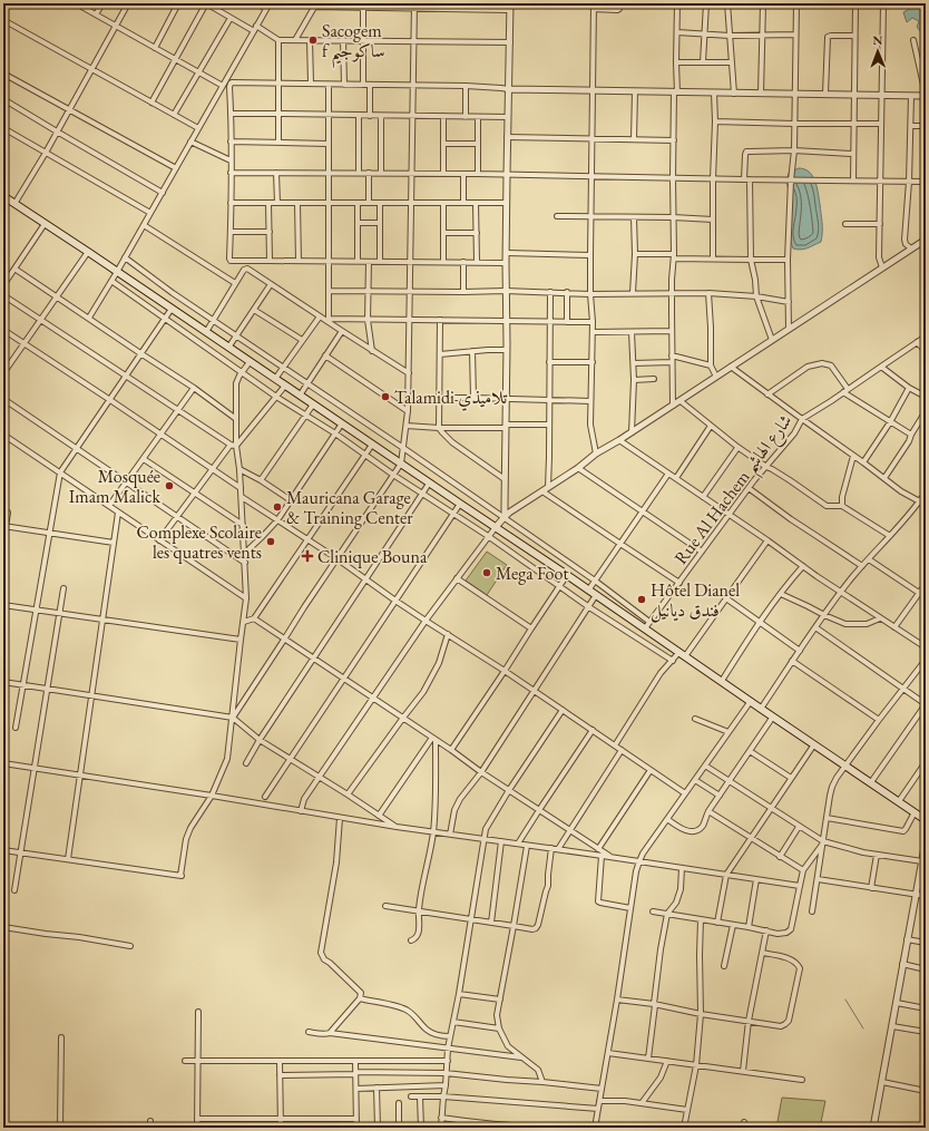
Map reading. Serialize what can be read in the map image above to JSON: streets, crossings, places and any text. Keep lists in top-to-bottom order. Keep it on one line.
{"streets":{"street":["Rue Al Hachem شارع الهاشم"]},"places":{"other":["Sacogem f ساكوجيم","Talamidi تلاميذي","Mosquée Imam Malick","Mauricana Garage & Training Center","Complexe Scolaire les quatres vents","Mega Foot","Hôtel Dianel فندق ديانيل"],"health":["Clinique Bouna"]},"north":"top"}
